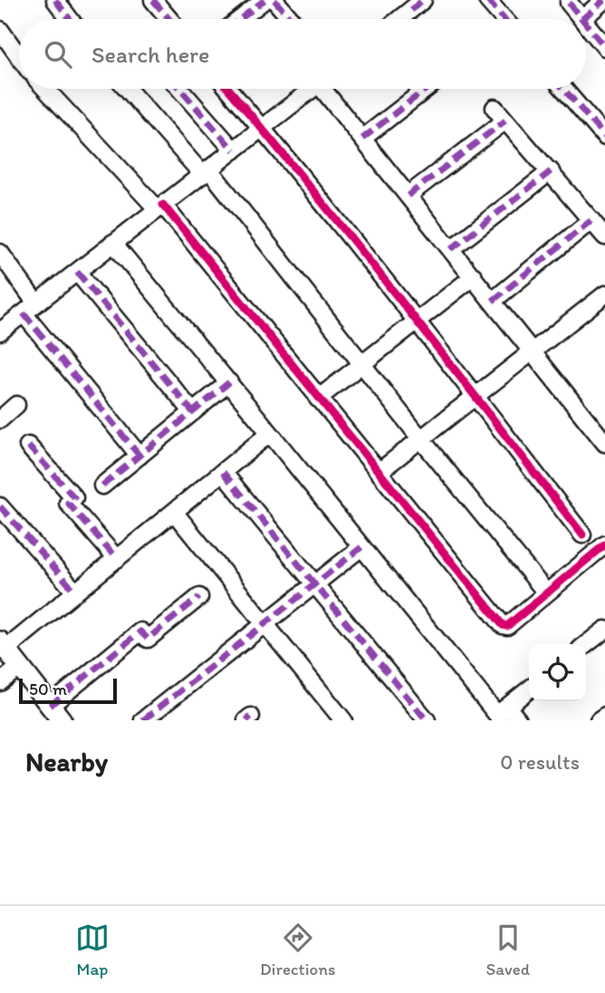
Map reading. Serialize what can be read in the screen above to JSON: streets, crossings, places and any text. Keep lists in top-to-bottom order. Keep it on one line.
{"scale_bar":"50 m","page":{"search":"Search here","scale":"50 m","heading":["Nearby","0 results"],"nav":["Map","Directions","Saved"]}}
